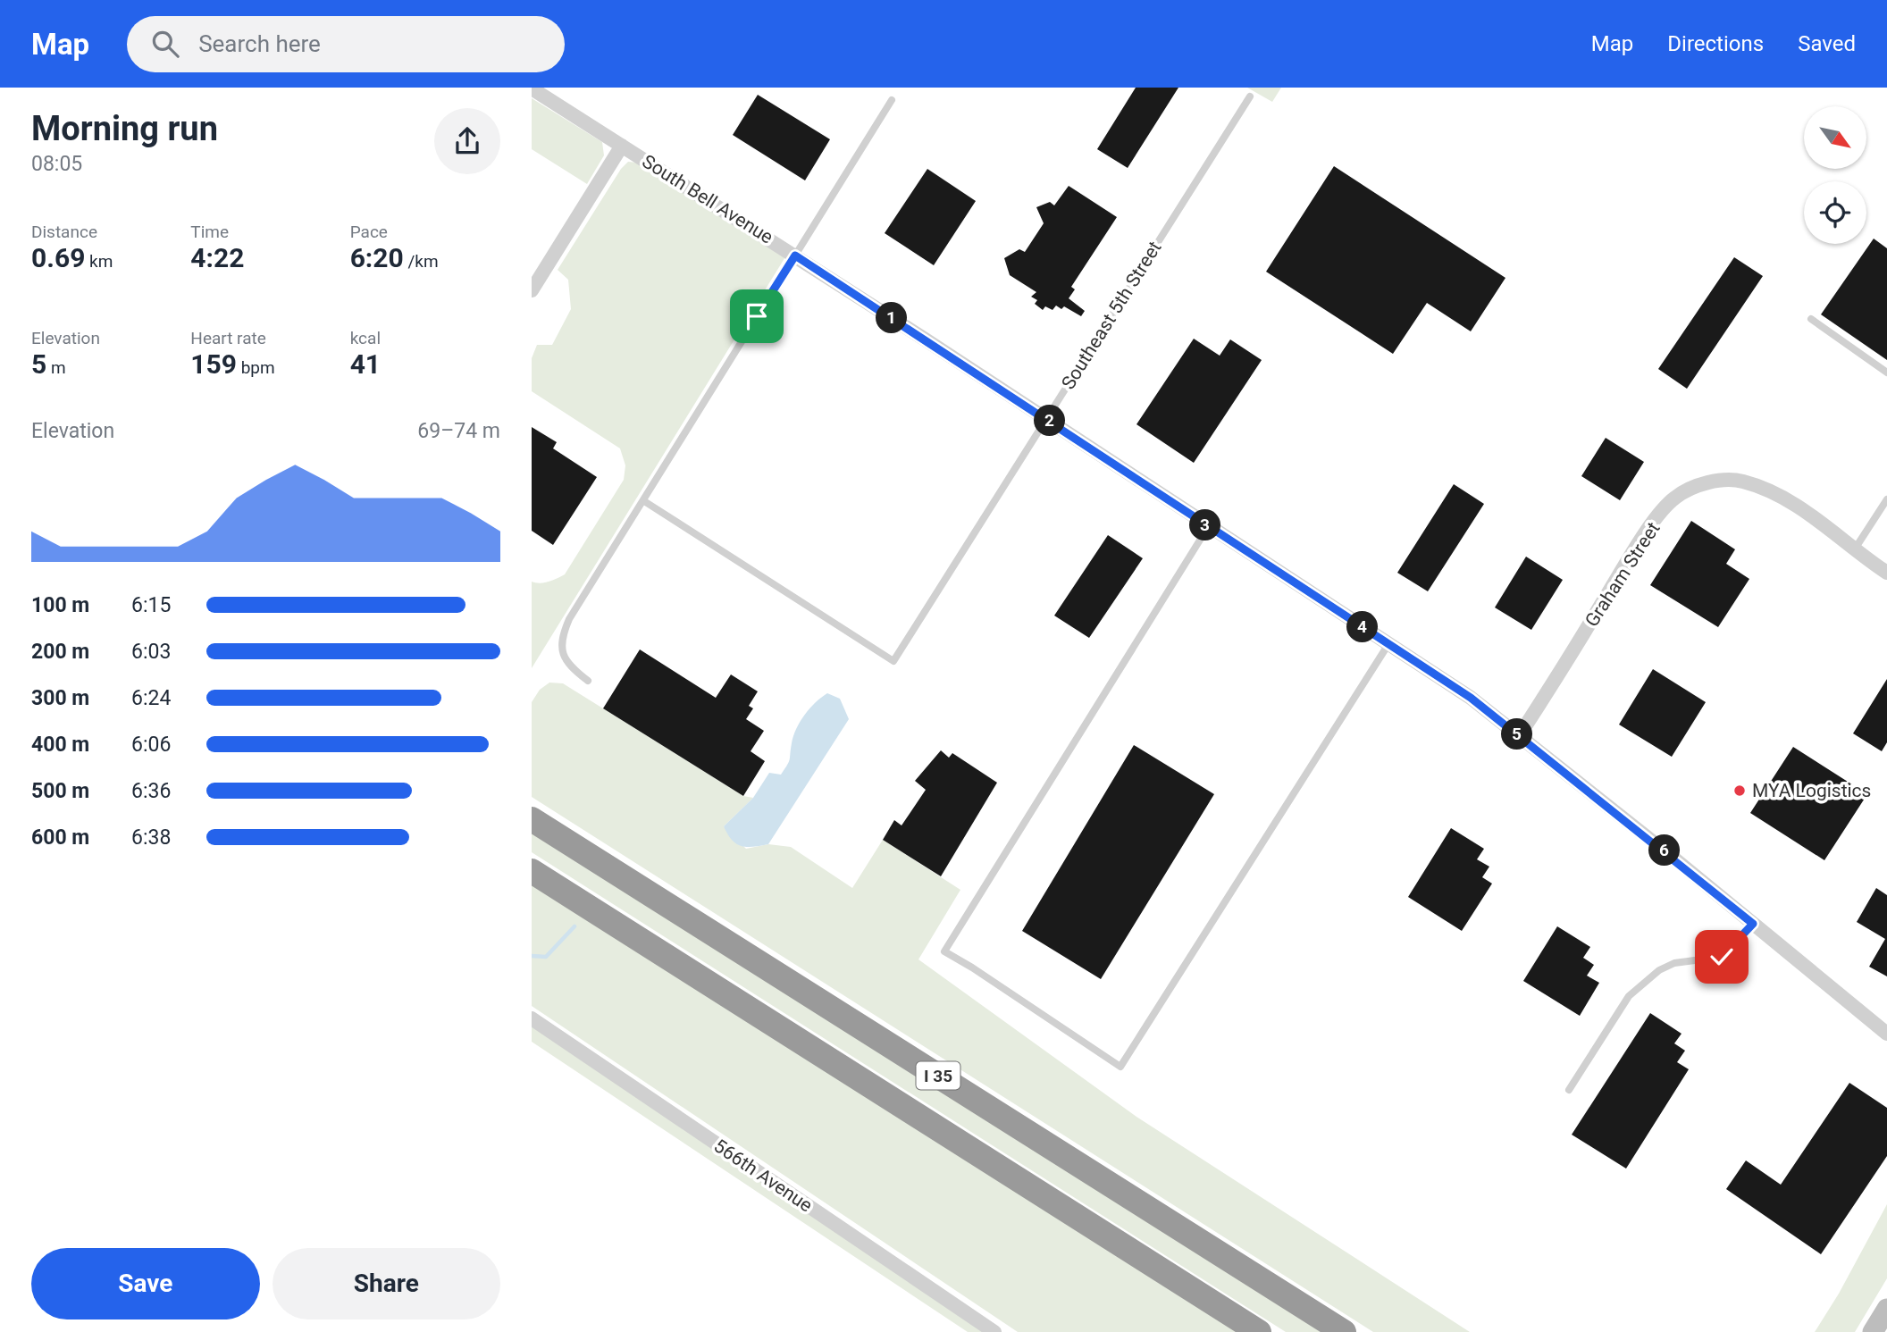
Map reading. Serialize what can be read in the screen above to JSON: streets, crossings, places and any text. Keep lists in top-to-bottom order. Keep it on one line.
{"streets":{"highway":["I 35"],"street":["South Bell Avenue","Graham Street","566th Avenue"],"lane":["Southeast 5th Street"]},"crossings":[["South Bell Avenue","Southeast 5th Street"],["South Bell Avenue","Graham Street"]],"places":["MYA Logistics"],"north":"bottom right","page":{"header":"Map","search":"Search here","nav":["Map","Directions","Saved"],"heading":["Morning run","08:05"],"stats":[["Distance","0.69 km"],["Time","4:22"],["Pace","6:20 /km"],["Elevation","5 m"],["Heart rate","159 bpm"],["kcal","41"]],"pins":["1","2","3","4","5","6"],"chart":["Elevation","69–74 m"],"list":[{"name":"100 m","note":"6:15"},{"name":"200 m","note":"6:03"},{"name":"300 m","note":"6:24"},{"name":"400 m","note":"6:06"},{"name":"500 m","note":"6:36"},{"name":"600 m","note":"6:38"}],"buttons":["Save","Share"]}}
